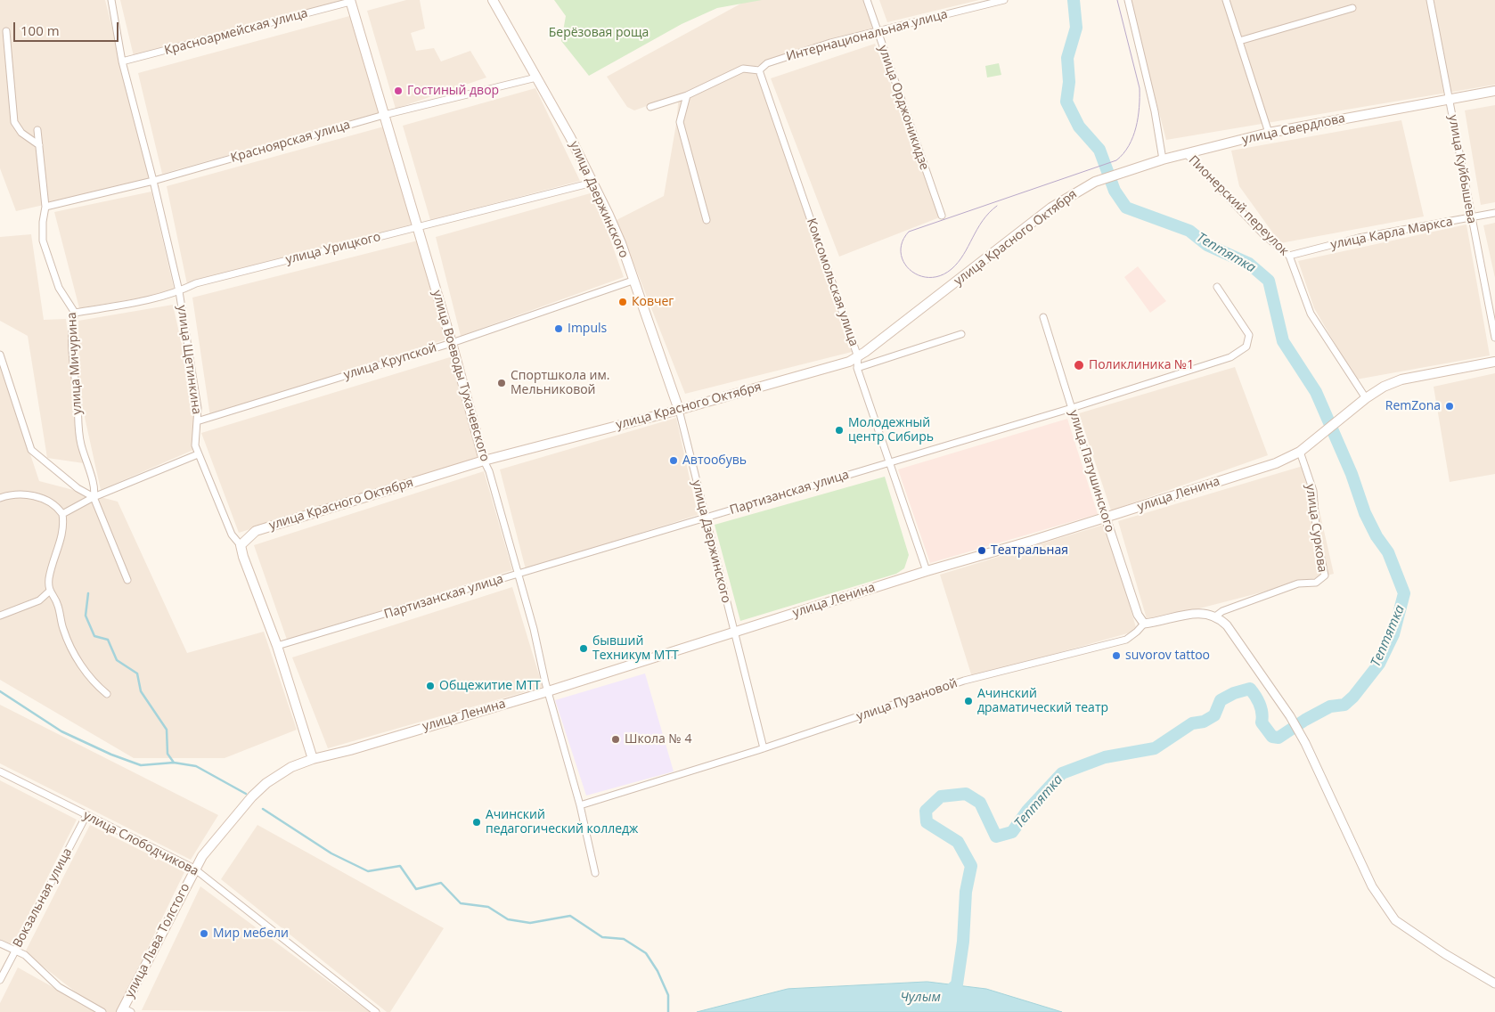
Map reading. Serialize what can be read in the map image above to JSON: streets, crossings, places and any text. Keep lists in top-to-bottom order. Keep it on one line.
{"streets":{"main road":["улица Свердлова","улица Дзержинского","улица Красного Октября","улица Щетинкина","улица Воеводы Тухачевского","улица Ленина","улица Льва Толстого"],"street":["Красноармейская улица","Интернациональная улица","улица Орджоникидзе","Красноярская улица","улица Куйбышева","Пионерский переулок","улица Карла Маркса","улица Урицкого","Комсомольская улица","улица Крупской","улица Мичурина","улица Патушинского","Партизанская улица","улица Суркова","улица Пузановой","улица Слободчикова","Вокзальная улица"]},"crossings":[["Красноармейская улица","улица Щетинкина"],["Красноармейская улица","улица Воеводы Тухачевского"],["Интернациональная улица","улица Орджоникидзе"],["Интернациональная улица","Комсомольская улица"],["улица Свердлова","улица Куйбышева"],["улица Свердлова","Пионерский переулок"],["улица Свердлова","улица Красного Октября"],["Красноярская улица","улица Дзержинского"],["Красноярская улица","улица Щетинкина"],["Красноярская улица","улица Мичурина"],["Красноярская улица","улица Воеводы Тухачевского"],["улица Куйбышева","улица Карла Маркса"],["улица Дзержинского","улица Красного Октября"],["улица Дзержинского","улица Урицкого"],["улица Дзержинского","улица Крупской"],["улица Дзержинского","Партизанская улица"],["улица Дзержинского","улица Ленина"],["улица Дзержинского","улица Пузановой"],["Пионерский переулок","улица Карла Маркса"],["Пионерский переулок","улица Ленина"],["улица Красного Октября","Комсомольская улица"],["улица Красного Октября","улица Щетинкина"],["улица Красного Октября","улица Воеводы Тухачевского"],["улица Урицкого","улица Щетинкина"],["улица Урицкого","улица Мичурина"],["улица Урицкого","улица Воеводы Тухачевского"],["Комсомольская улица","Партизанская улица"],["Комсомольская улица","улица Ленина"],["улица Щетинкина","улица Крупской"],["улица Щетинкина","Партизанская улица"],["улица Щетинкина","улица Ленина"],["улица Крупской","улица Воеводы Тухачевского"],["улица Воеводы Тухачевского","Партизанская улица"],["улица Воеводы Тухачевского","улица Ленина"],["улица Воеводы Тухачевского","улица Пузановой"],["улица Патушинского","Партизанская улица"],["улица Патушинского","улица Ленина"],["улица Патушинского","улица Пузановой"],["улица Ленина","улица Суркова"],["улица Ленина","улица Слободчикова"],["улица Ленина","улица Льва Толстого"],["улица Суркова","улица Пузановой"],["улица Слободчикова","Вокзальная улица"],["улица Слободчикова","улица Льва Толстого"]],"water":["Тептятка","Чулым"],"parks":["Берёзовая роща"],"places":["Гостиный двор","Ковчег","Impuls","Поликлиника №1","Спортшкола им. Мельниковой","RemZona","Молодежный центр Сибирь","Автообувь","Театральная","бывший Техникум МТТ","suvorov tattoo","Общежитие МТТ","Ачинский драматический театр","Школа № 4","Ачинский педагогический колледж","Мир мебели"],"scale_bar":"100 m"}
